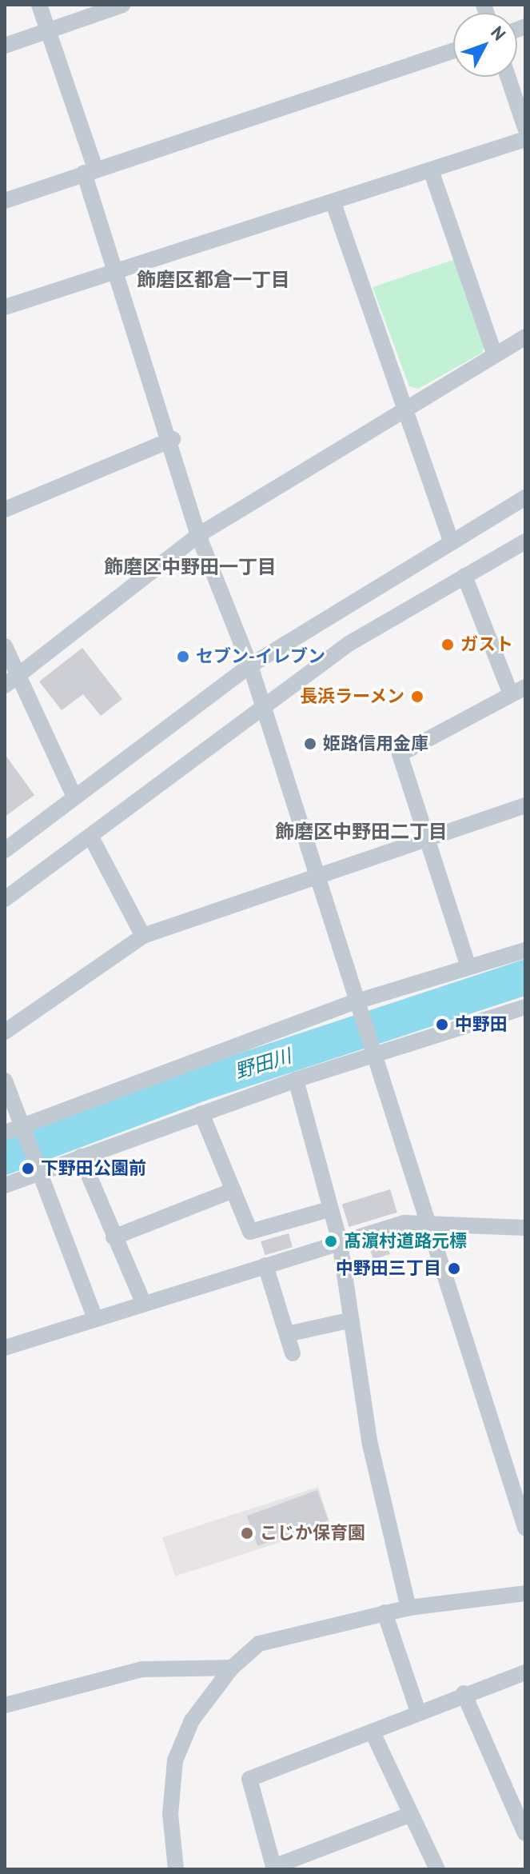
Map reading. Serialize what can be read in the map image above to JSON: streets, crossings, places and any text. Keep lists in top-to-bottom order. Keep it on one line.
{"districts":["飾磨区都倉一丁目","飾磨区中野田一丁目","飾磨区中野田二丁目"],"water":["野田川"],"places":["ガスト","セブン-イレブン","長浜ラーメン","姫路信用金庫","中野田","下野田公園前","髙濵村道路元標","中野田三丁目","こじか保育園"],"north":"top right"}
